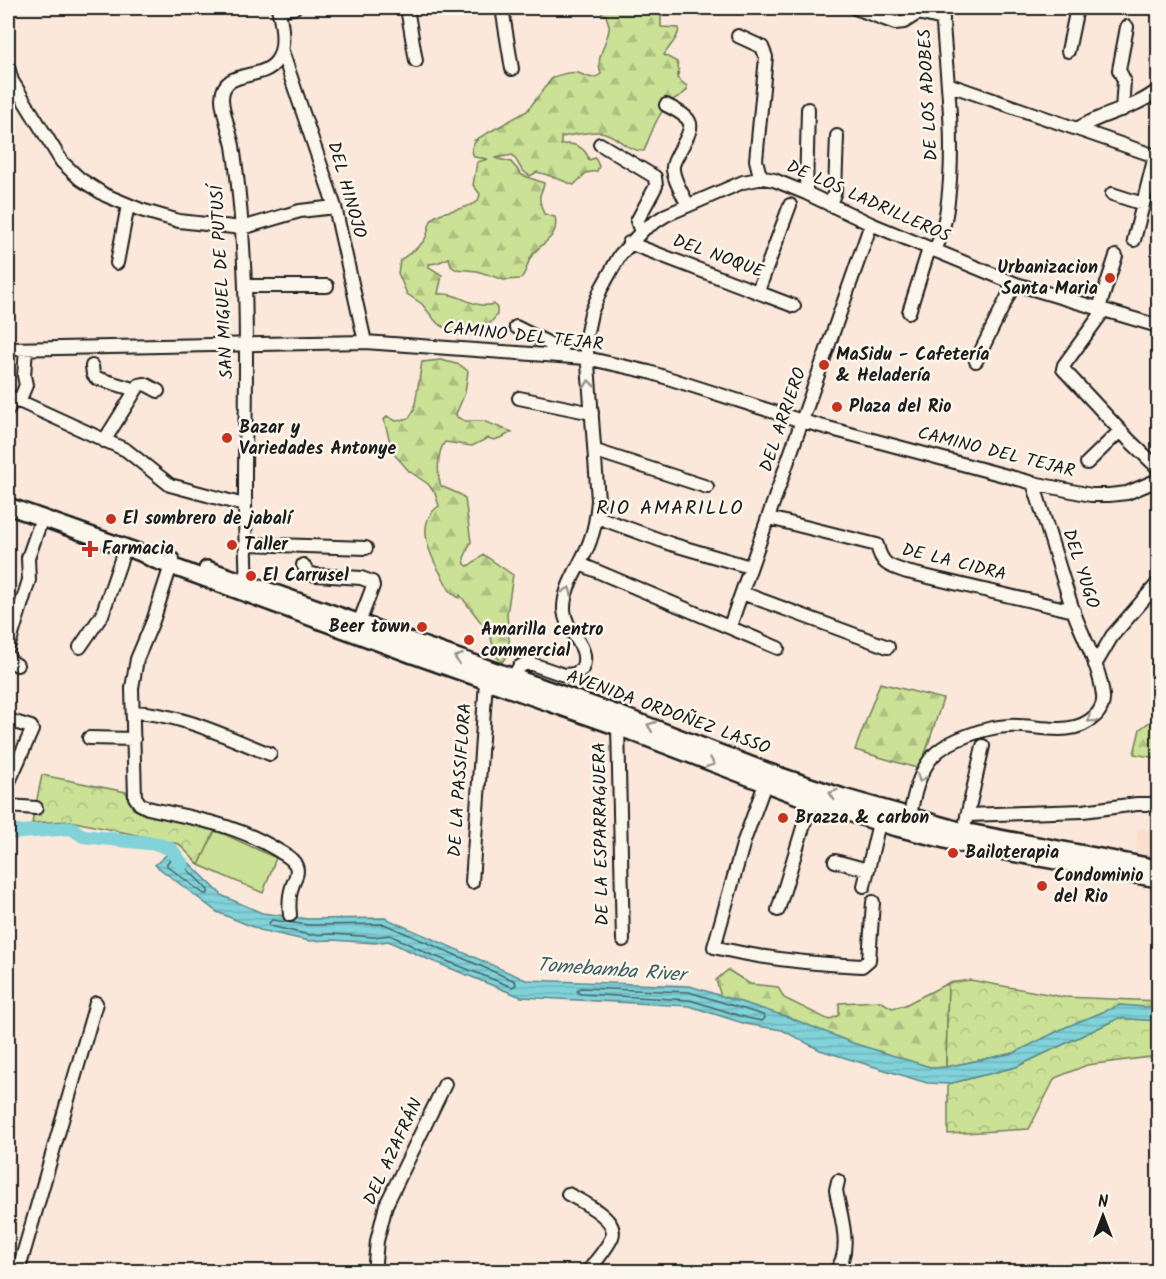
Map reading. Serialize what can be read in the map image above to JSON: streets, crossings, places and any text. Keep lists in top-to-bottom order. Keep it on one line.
{"streets":{"main road":["AVENIDA ORDOÑEZ LASSO"],"street":["DE LOS ADOBES","DEL HINOJO","DE LOS LADRILLEROS","DEL NOQUE","SAN MIGUEL DE PUTUSÍ","CAMINO DEL TEJAR","DEL ARRIERO","DE LA CIDRA","DEL YUGO","DE LA PASSIFLORA","DE LA ESPARRAGUERA","DEL AZAFRÁN"]},"crossings":[["DE LOS ADOBES","DE LOS LADRILLEROS"],["DEL HINOJO","SAN MIGUEL DE PUTUSÍ"],["DEL HINOJO","CAMINO DEL TEJAR"],["DE LOS LADRILLEROS","DEL NOQUE"],["DE LOS LADRILLEROS","CAMINO DEL TEJAR"],["DE LOS LADRILLEROS","DEL ARRIERO"],["DE LOS LADRILLEROS","AVENIDA ORDOÑEZ LASSO"],["SAN MIGUEL DE PUTUSÍ","CAMINO DEL TEJAR"],["SAN MIGUEL DE PUTUSÍ","AVENIDA ORDOÑEZ LASSO"],["CAMINO DEL TEJAR","DEL ARRIERO"],["CAMINO DEL TEJAR","DEL YUGO"],["DEL ARRIERO","DE LA CIDRA"],["DE LA CIDRA","DEL YUGO"],["DEL YUGO","AVENIDA ORDOÑEZ LASSO"],["AVENIDA ORDOÑEZ LASSO","DE LA PASSIFLORA"],["AVENIDA ORDOÑEZ LASSO","DE LA ESPARRAGUERA"]],"one_way":["DEL YUGO"],"districts":["RIO AMARILLO"],"water":["Tomebamba River"],"places":{"other":["Urbanizacion Santa Maria","MaSidu - Cafetería & Heladería","Plaza del Rio","Bazar y Variedades Antonye","El sombrero de jabalí","Taller","El Carrusel","Beer town","Amarilla centro commercial","Brazza & carbon","Bailoterapia","Condominio del Rio"],"health":["Farmacia"]},"north":"top"}
